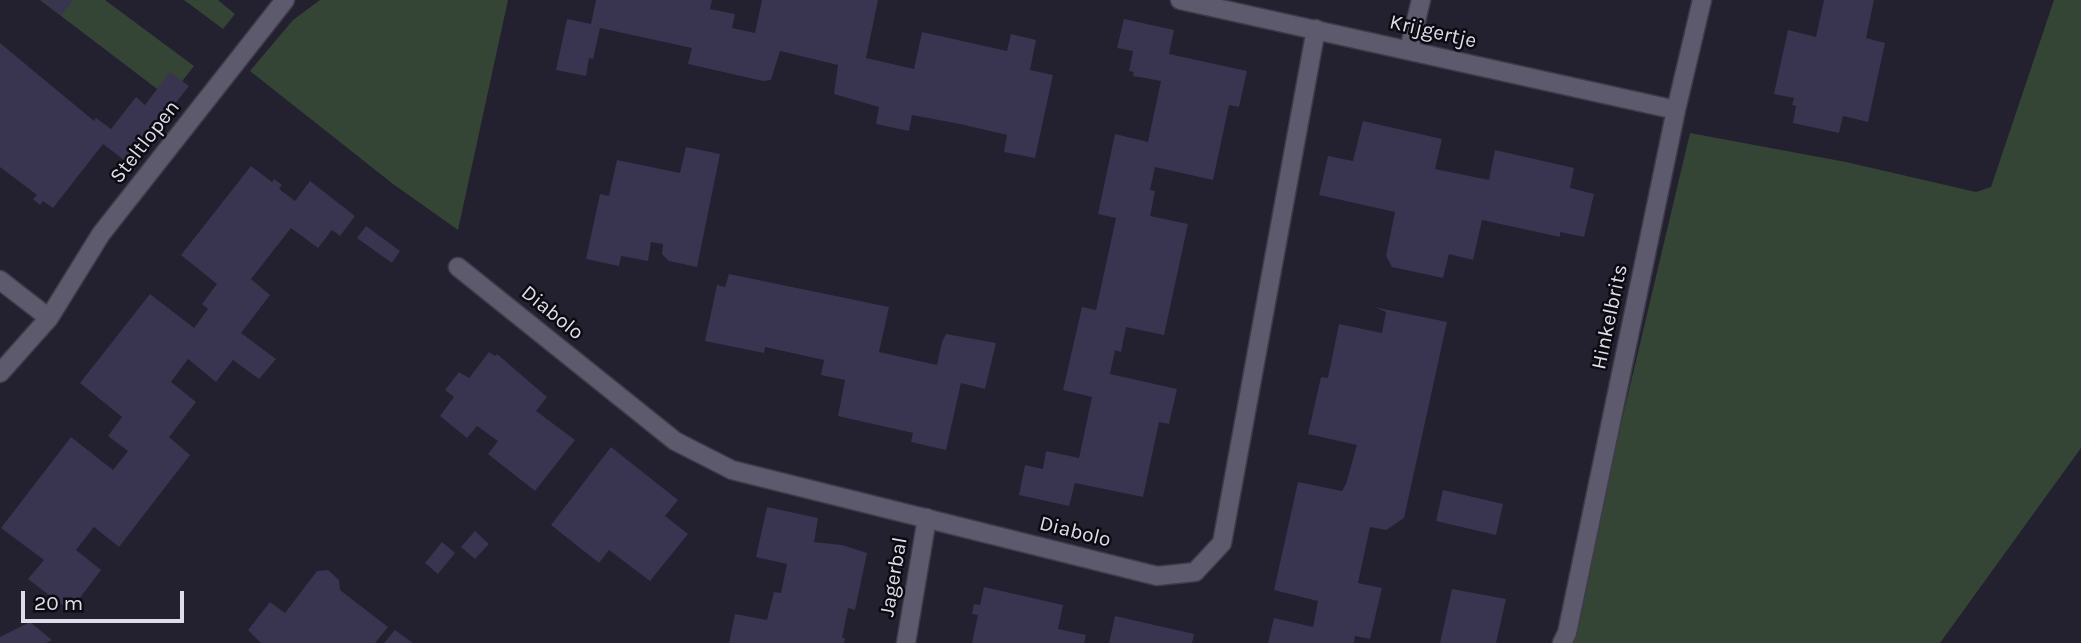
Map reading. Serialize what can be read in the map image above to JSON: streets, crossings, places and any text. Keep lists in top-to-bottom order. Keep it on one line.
{"streets":{"street":["Krijgertje","Steltlopen","Diabolo","Hinkelbrits","Jagerbal"]},"crossings":[["Krijgertje","Diabolo"],["Krijgertje","Hinkelbrits"],["Diabolo","Jagerbal"]],"scale_bar":"20 m"}
